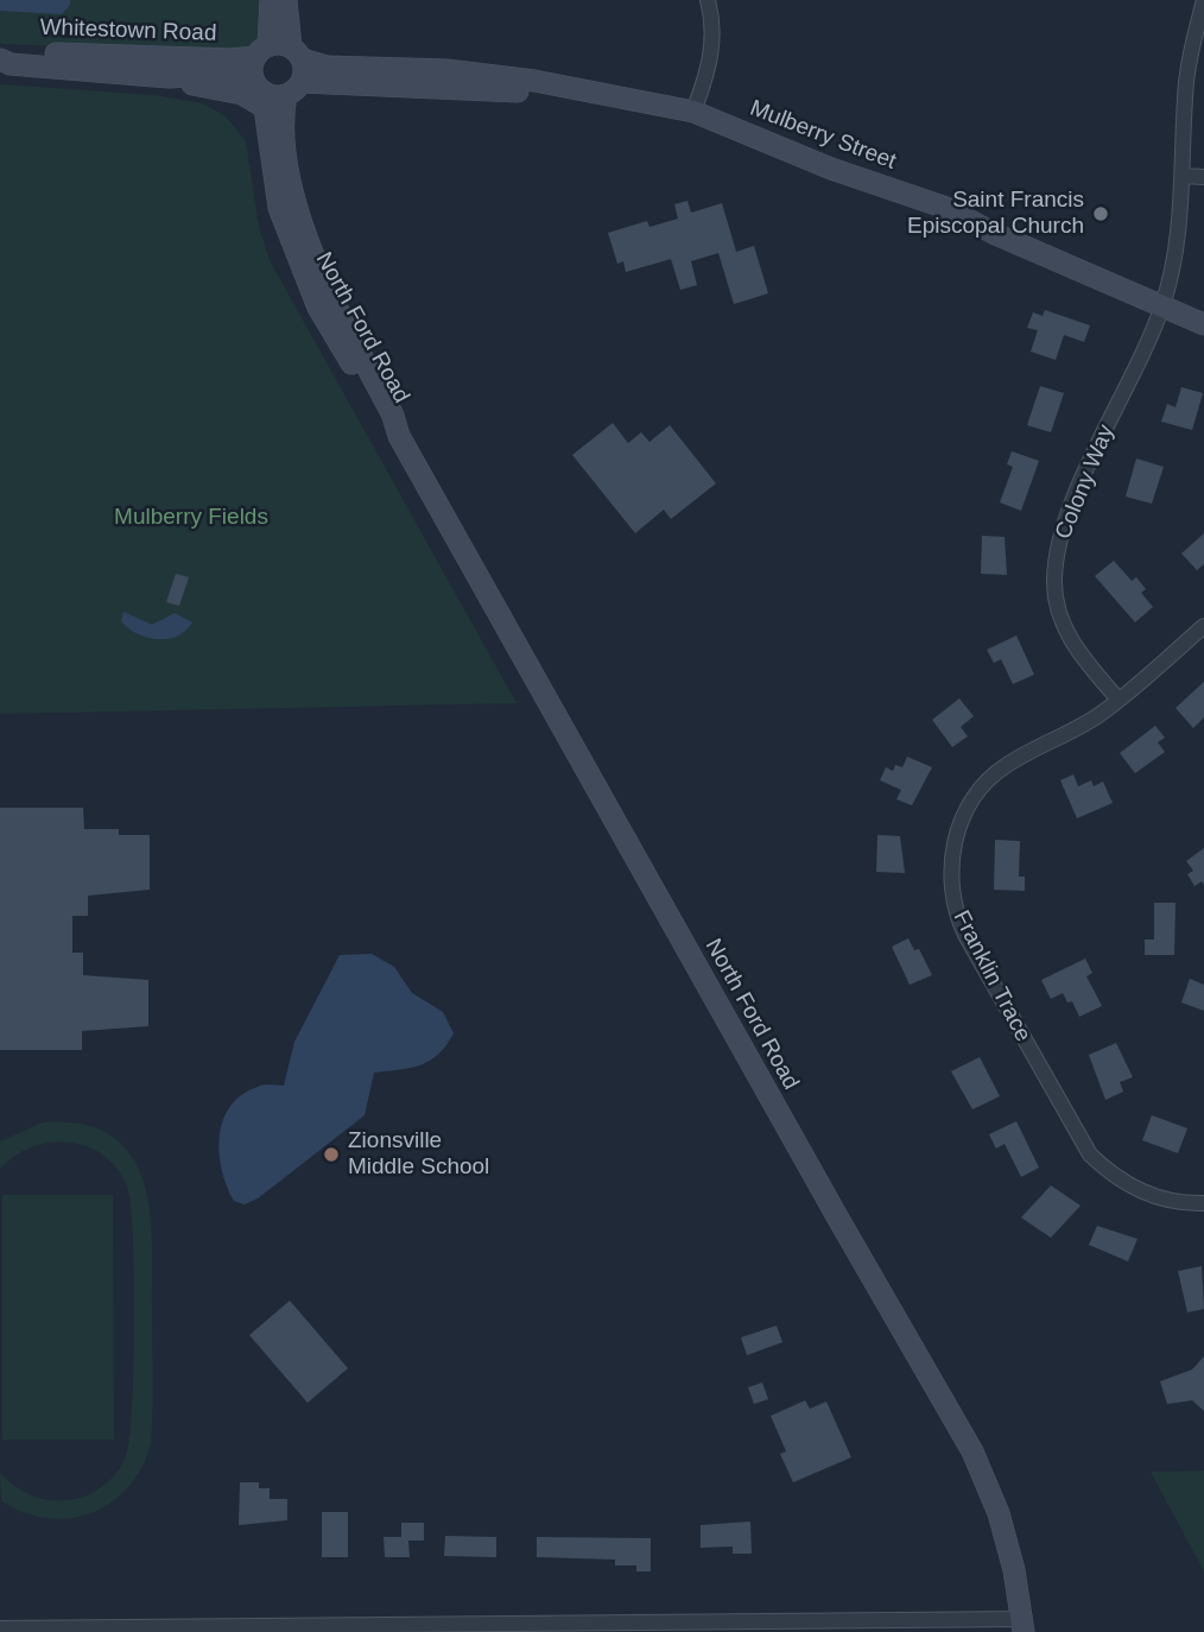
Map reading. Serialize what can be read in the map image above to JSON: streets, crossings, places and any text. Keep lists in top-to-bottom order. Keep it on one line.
{"streets":{"main road":["Whitestown Road","Mulberry Street","North Ford Road"],"street":["Colony Way","Franklin Trace"]},"crossings":[["Whitestown Road","Mulberry Street"],["Whitestown Road","North Ford Road"],["Mulberry Street","North Ford Road"],["Mulberry Street","Colony Way"],["Colony Way","Franklin Trace"]],"parks":["Mulberry Fields"],"places":["Saint Francis Episcopal Church","Zionsville Middle School"]}
